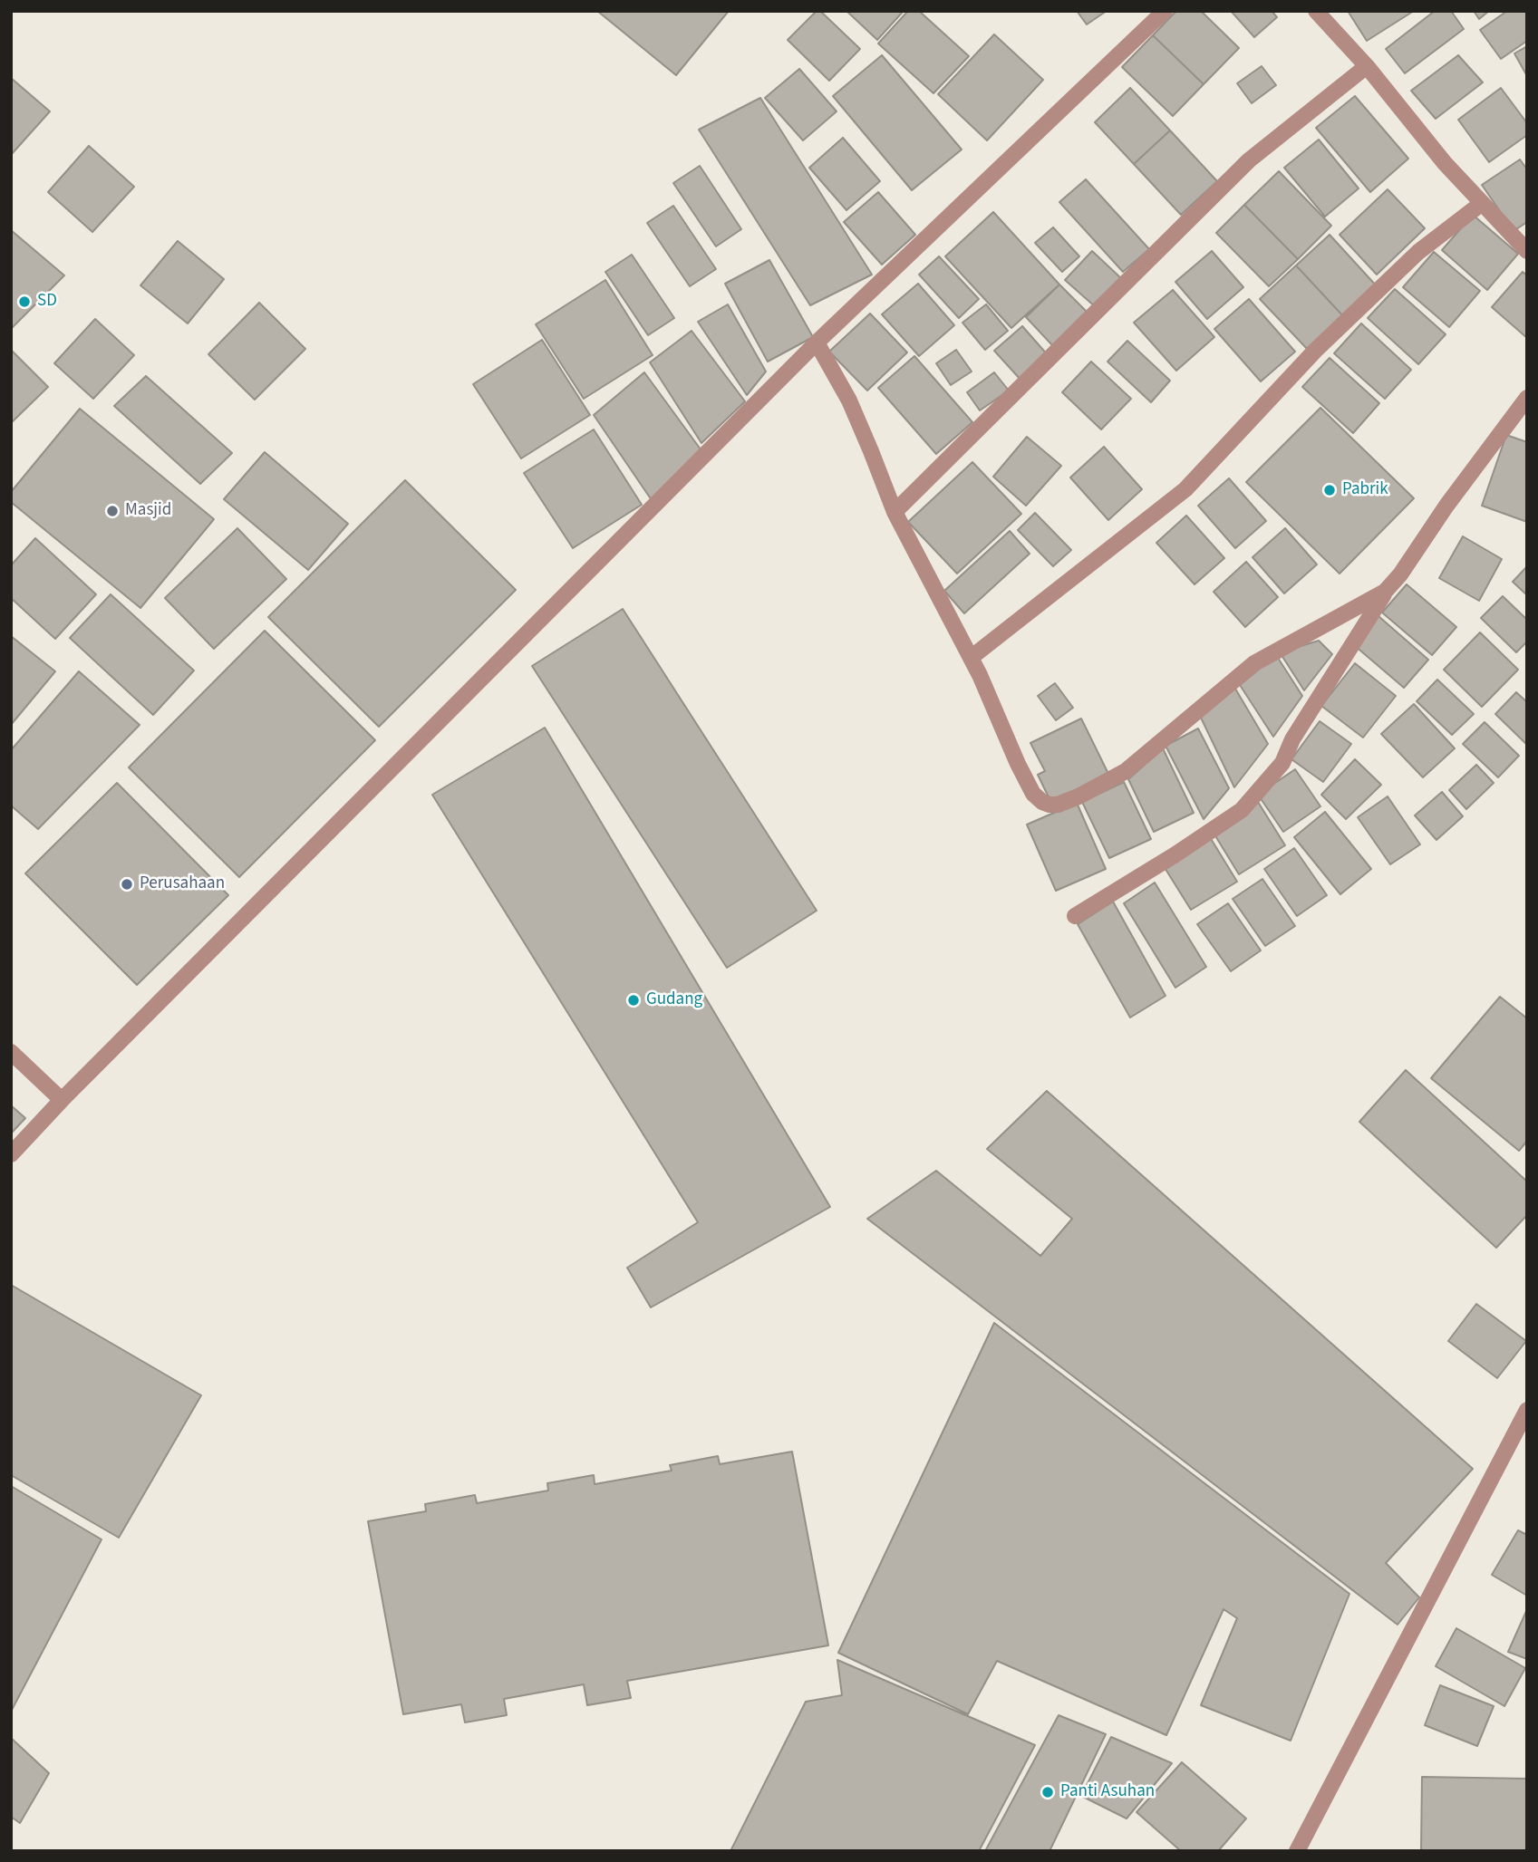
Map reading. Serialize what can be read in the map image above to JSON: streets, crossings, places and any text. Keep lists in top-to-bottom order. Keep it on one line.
{"places":["SD","Pabrik","Masjid","Perusahaan","Gudang","Panti Asuhan"]}
